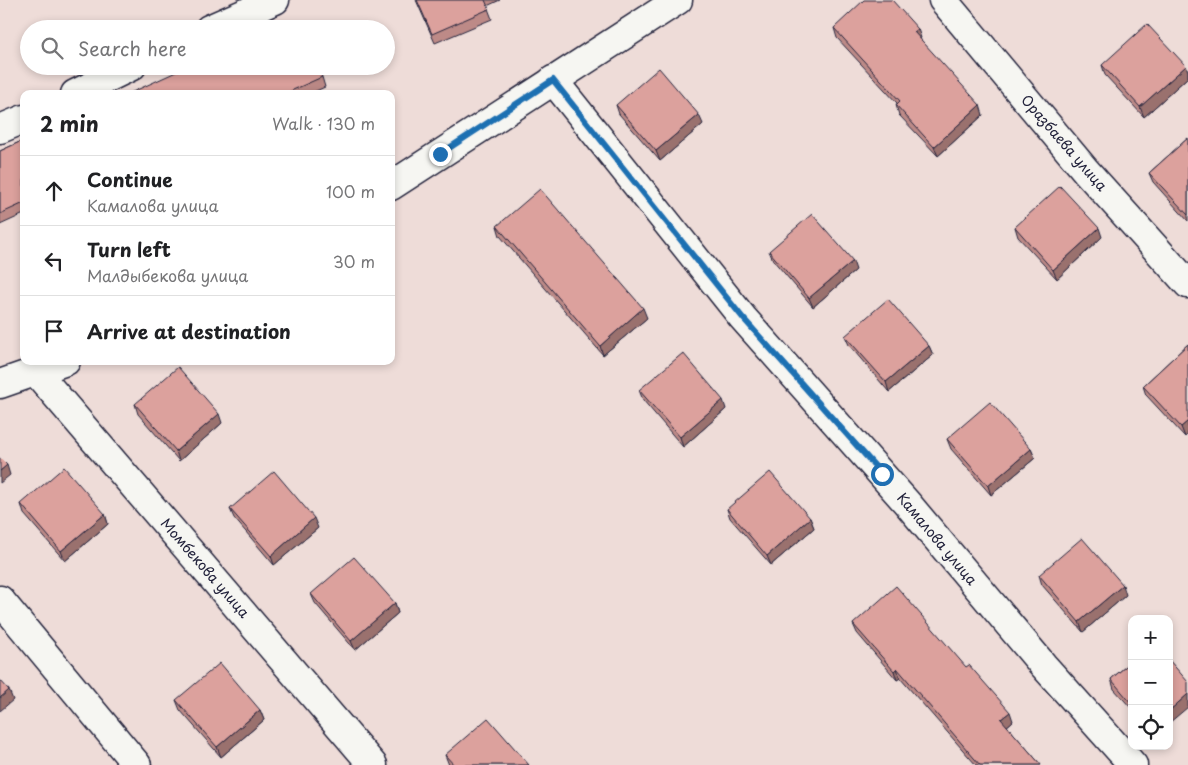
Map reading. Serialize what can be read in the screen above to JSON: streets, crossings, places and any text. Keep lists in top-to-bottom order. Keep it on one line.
{"streets":{"street":["Оразбаева улица","Камалова улица","Момбекова улица"]},"page":{"search":"Search here","heading":["2 min","Walk · 130 m"],"list":[["Continue","Камалова улица","100 m"],["Turn left","Малдыбекова улица","30 m"],"Arrive at destination"],"map_buttons":["+","−"]}}
